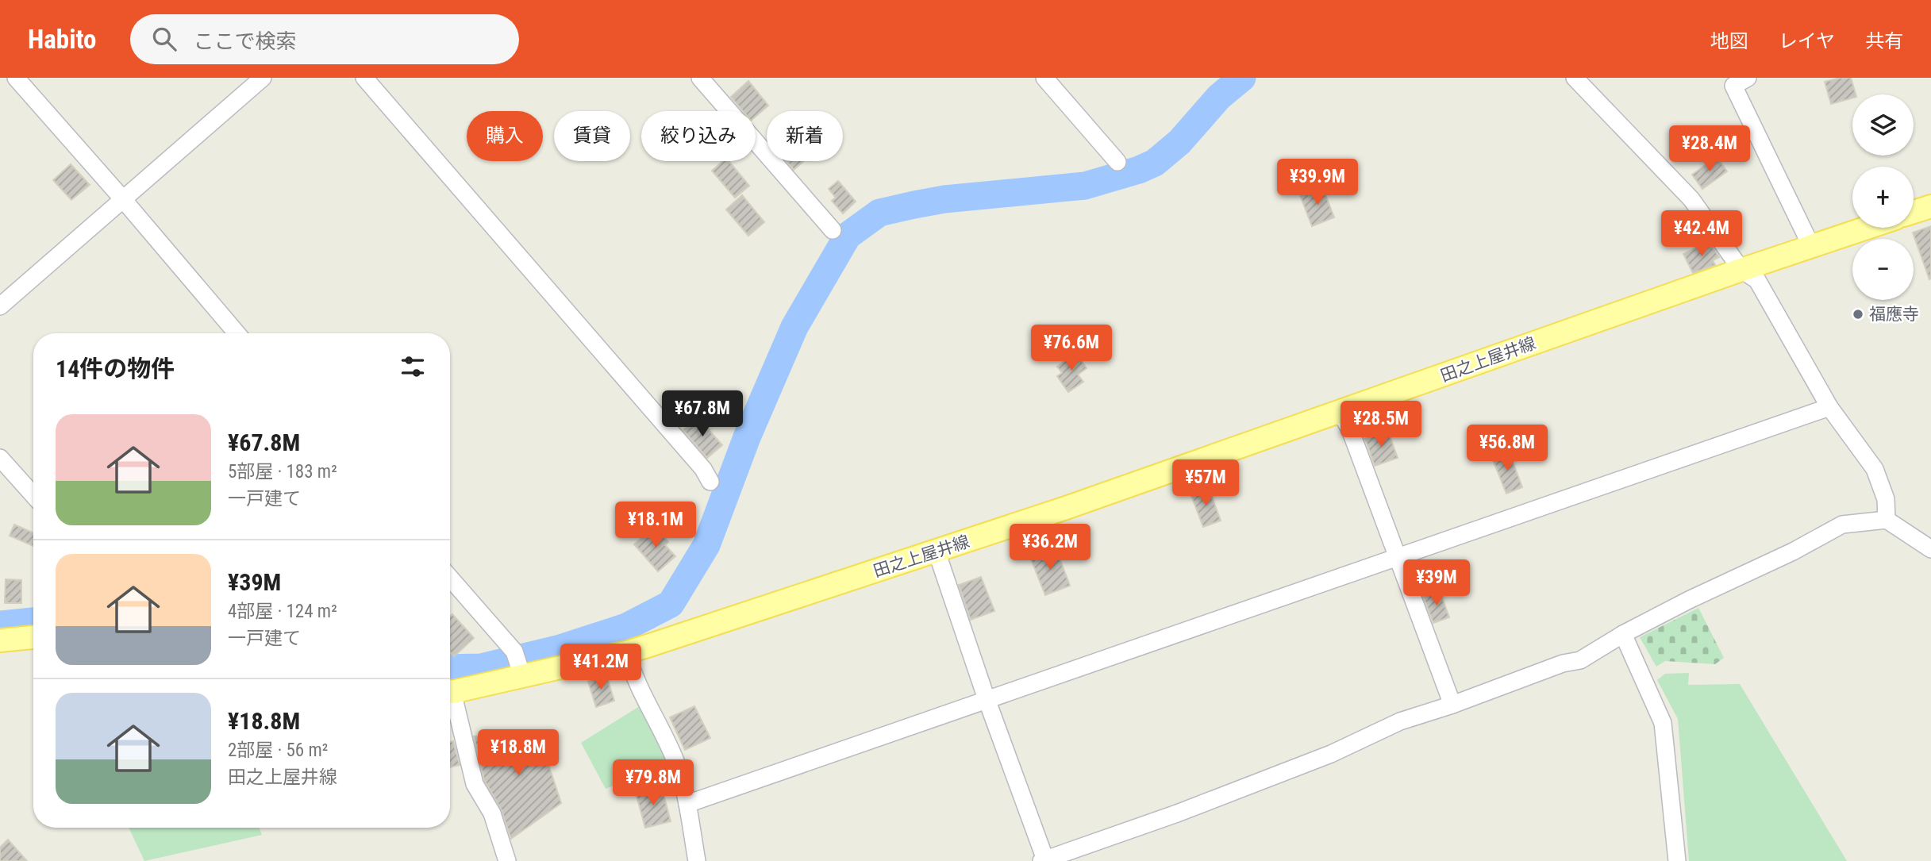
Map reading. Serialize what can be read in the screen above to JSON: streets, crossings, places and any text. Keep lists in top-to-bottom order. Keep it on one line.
{"streets":{"main road":["田之上屋井線"]},"places":["福應寺"],"page":{"header":"Habito","search":"ここで検索","nav":["地図","レイヤ","共有"],"map_buttons":["+","−"],"chip":["購入","賃貸","絞り込み","新着"],"price":["¥28.4M","¥39.9M","¥42.4M","¥76.6M","¥67.8M","¥28.5M","¥56.8M","¥57M","¥18.1M","¥36.2M","¥39M","¥41.2M","¥18.8M","¥79.8M"],"heading":"14件の物件","list":[{"name":"¥67.8M","note":"5部屋 · 183 m² · 一戸建て"},{"name":"¥39M","note":"4部屋 · 124 m² · 一戸建て"},{"name":"¥18.8M","note":"2部屋 · 56 m² · 田之上屋井線"}]}}
